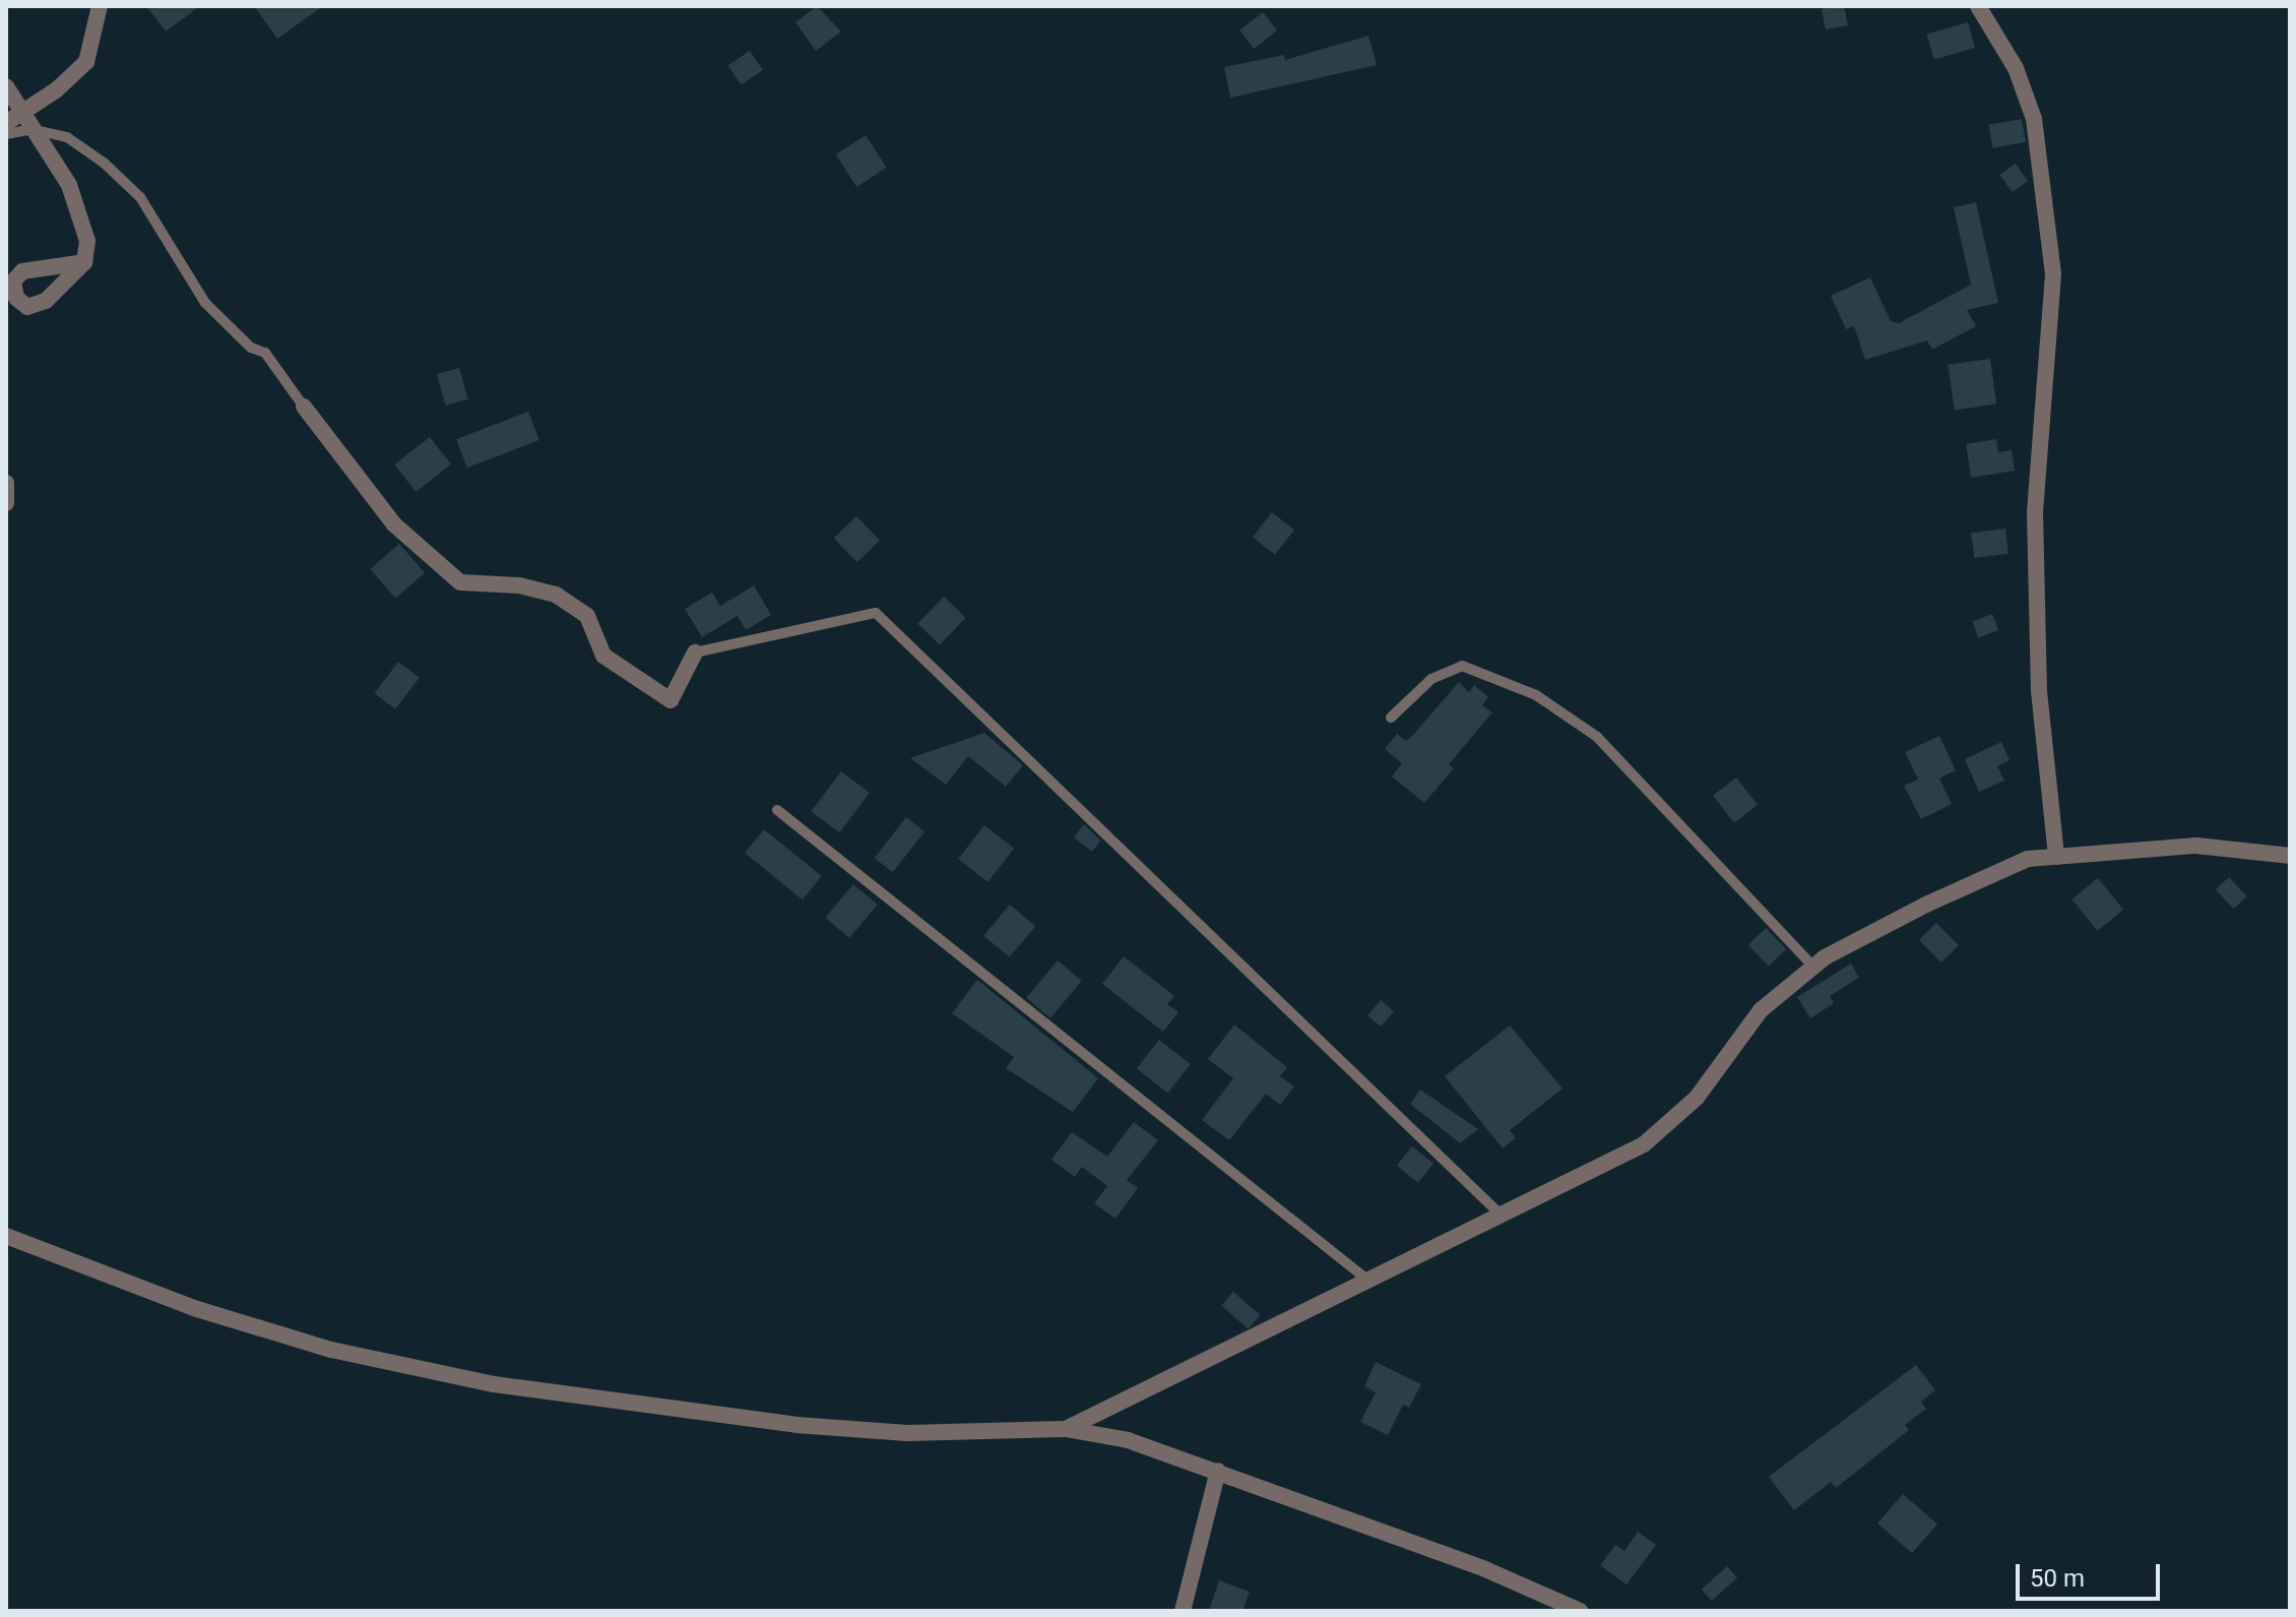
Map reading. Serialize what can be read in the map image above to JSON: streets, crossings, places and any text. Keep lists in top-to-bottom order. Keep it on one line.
{"scale_bar":"50 m"}
